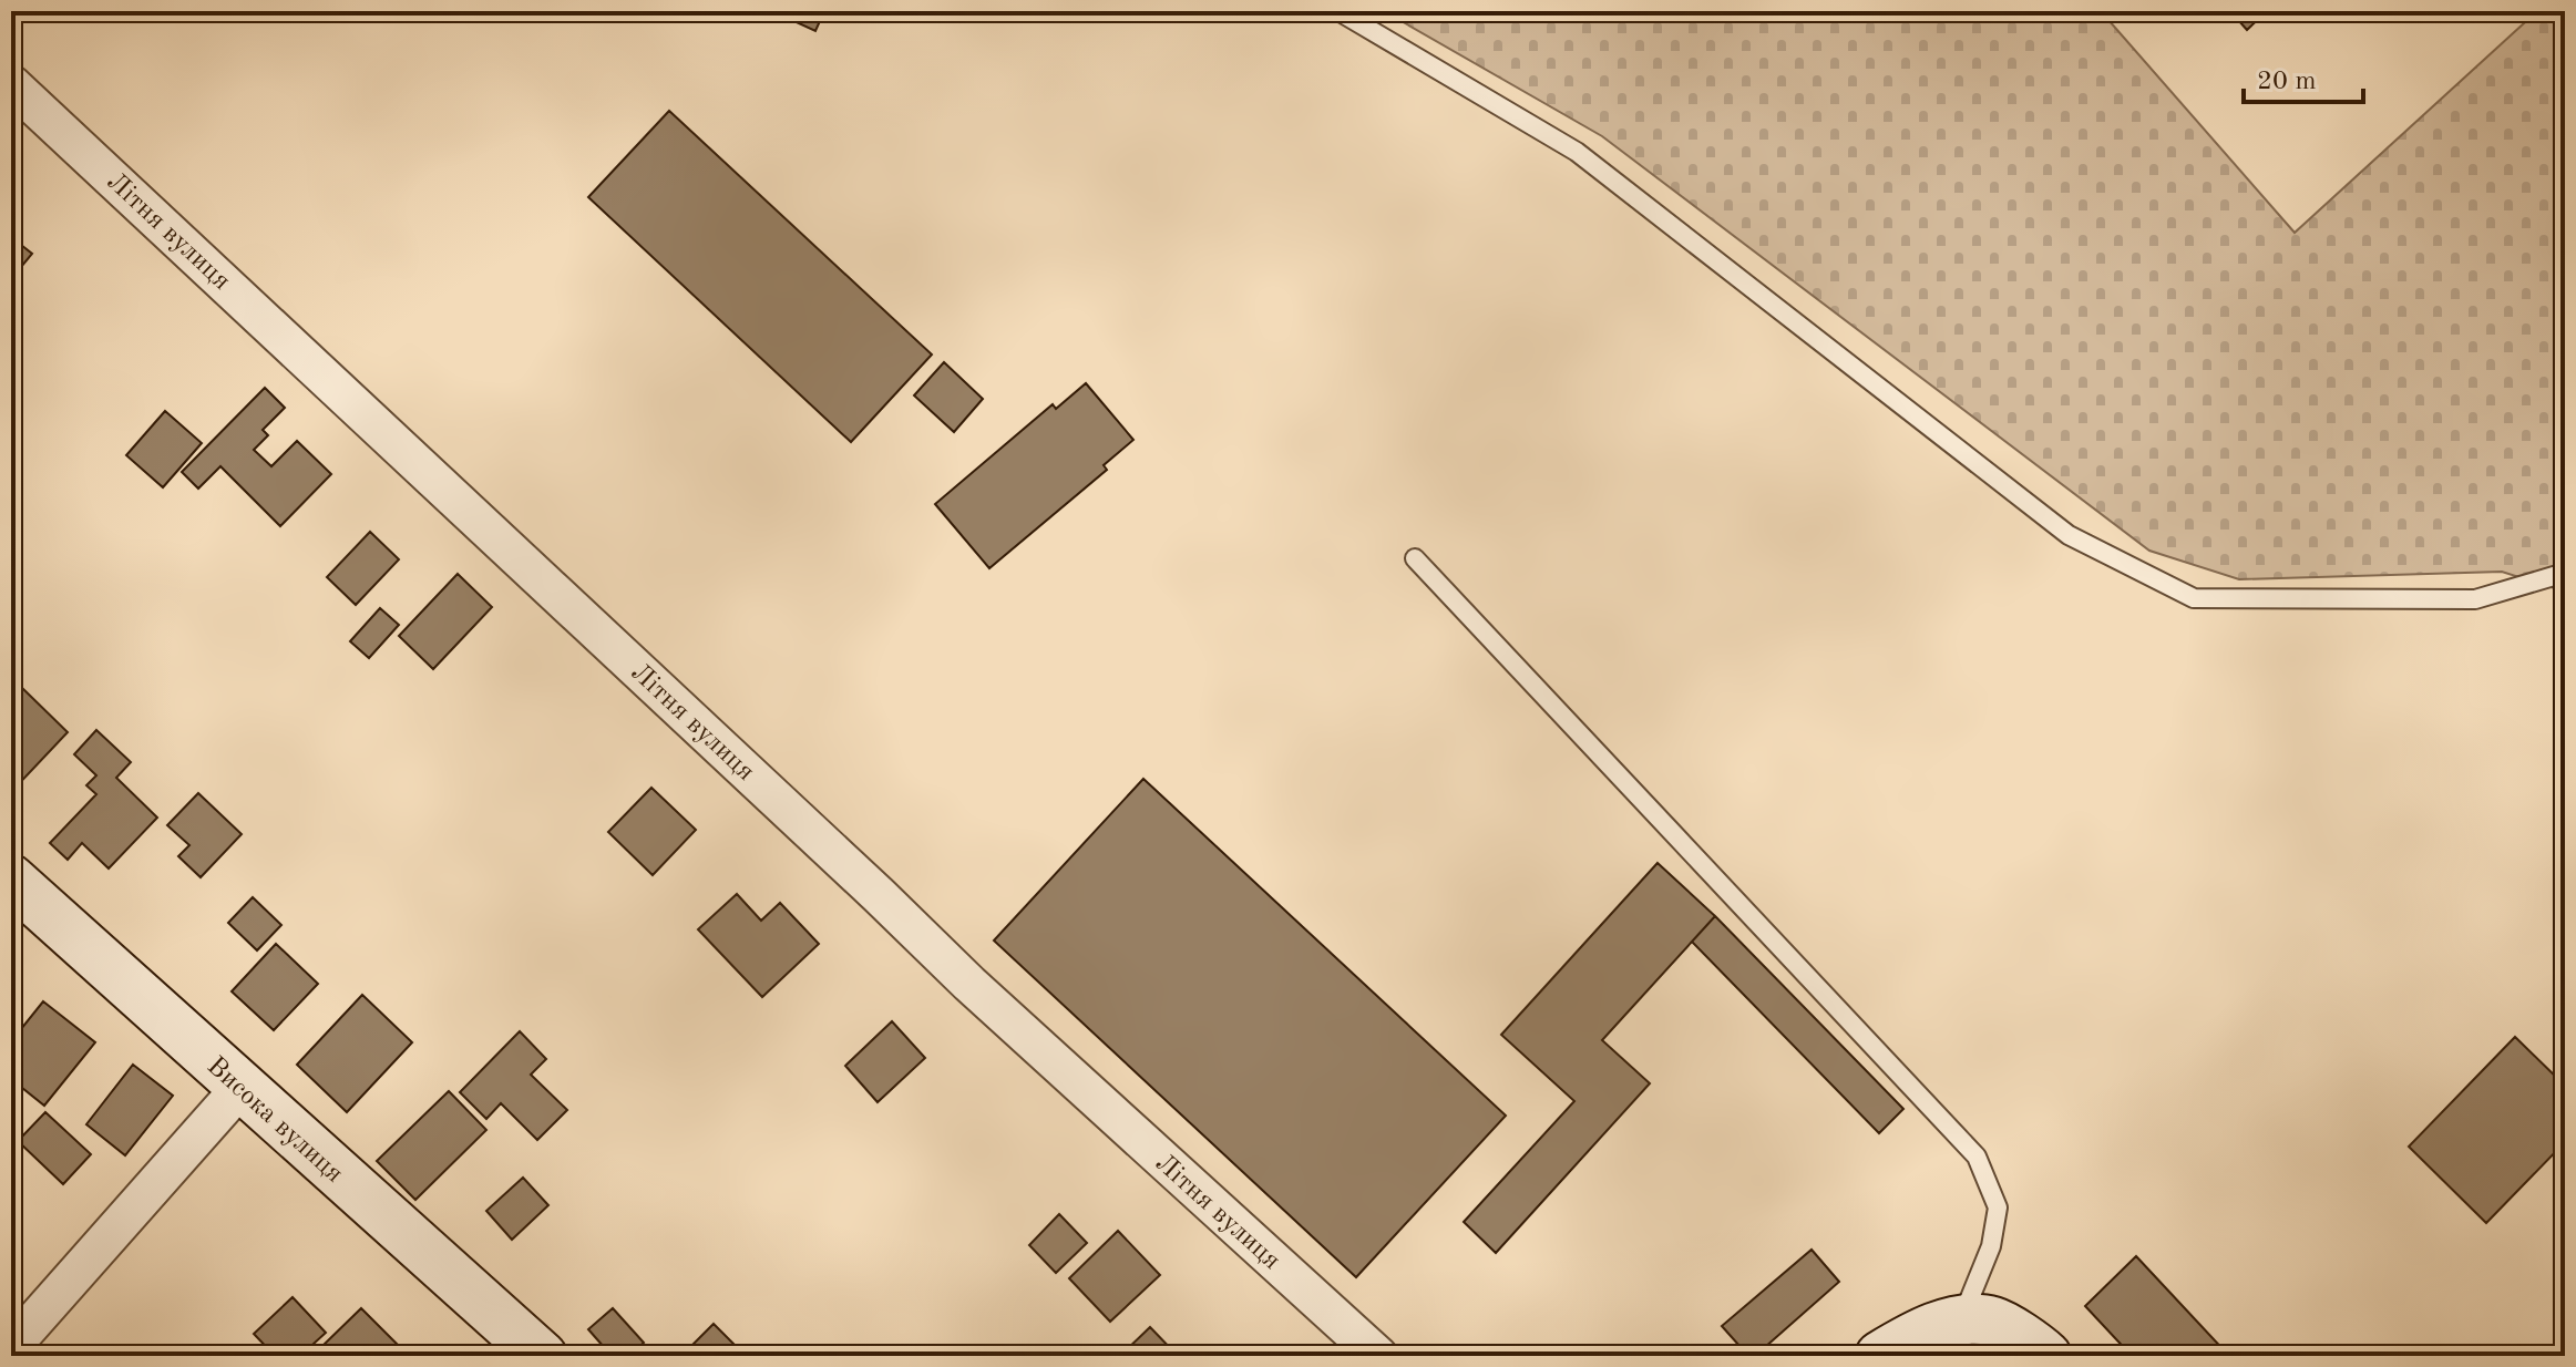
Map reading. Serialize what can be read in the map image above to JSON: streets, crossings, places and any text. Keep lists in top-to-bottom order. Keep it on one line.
{"streets":{"street":["Літня вулиця","Висока вулиця"]},"scale_bar":"20 m"}
